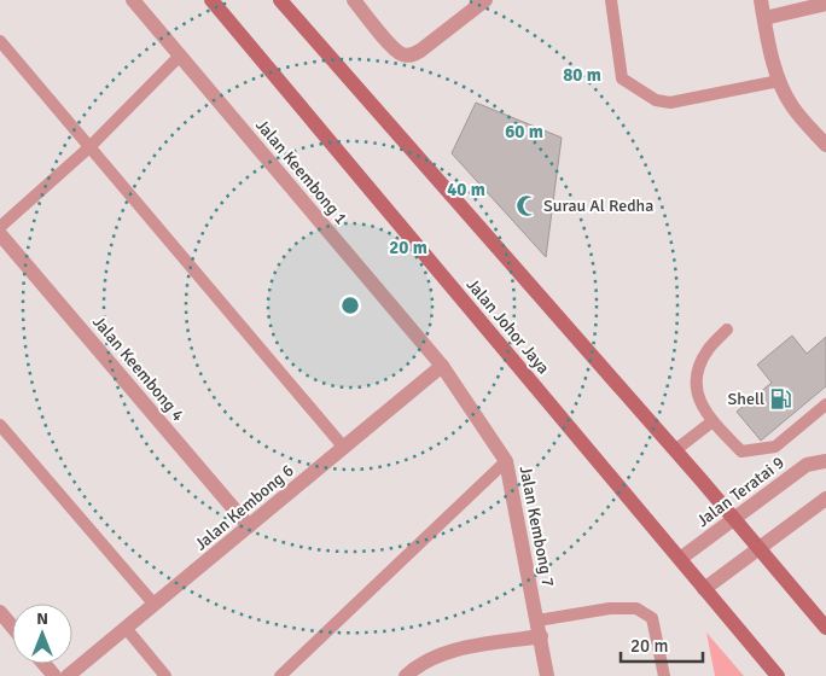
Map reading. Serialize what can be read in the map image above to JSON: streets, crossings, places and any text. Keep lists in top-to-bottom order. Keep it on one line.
{"streets":{"main road":["Jalan Johor Jaya"],"street":["Jalan Keembong 1","Jalan Keembong 4","Jalan Teratai 9","Jalan Kembong 6","Jalan Kembong 7"]},"crossings":[["Jalan Keembong 1","Jalan Kembong 6"],["Jalan Keembong 1","Jalan Kembong 7"],["Jalan Johor Jaya","Jalan Teratai 9"],["Jalan Keembong 4","Jalan Kembong 6"],["Jalan Kembong 6","Jalan Kembong 7"]],"places":{"mosque":["Surau Al Redha"],"fuel station":["Shell"]},"scale_bar":"20 m","north":"top","rings":["80 m","60 m","40 m","20 m"]}
